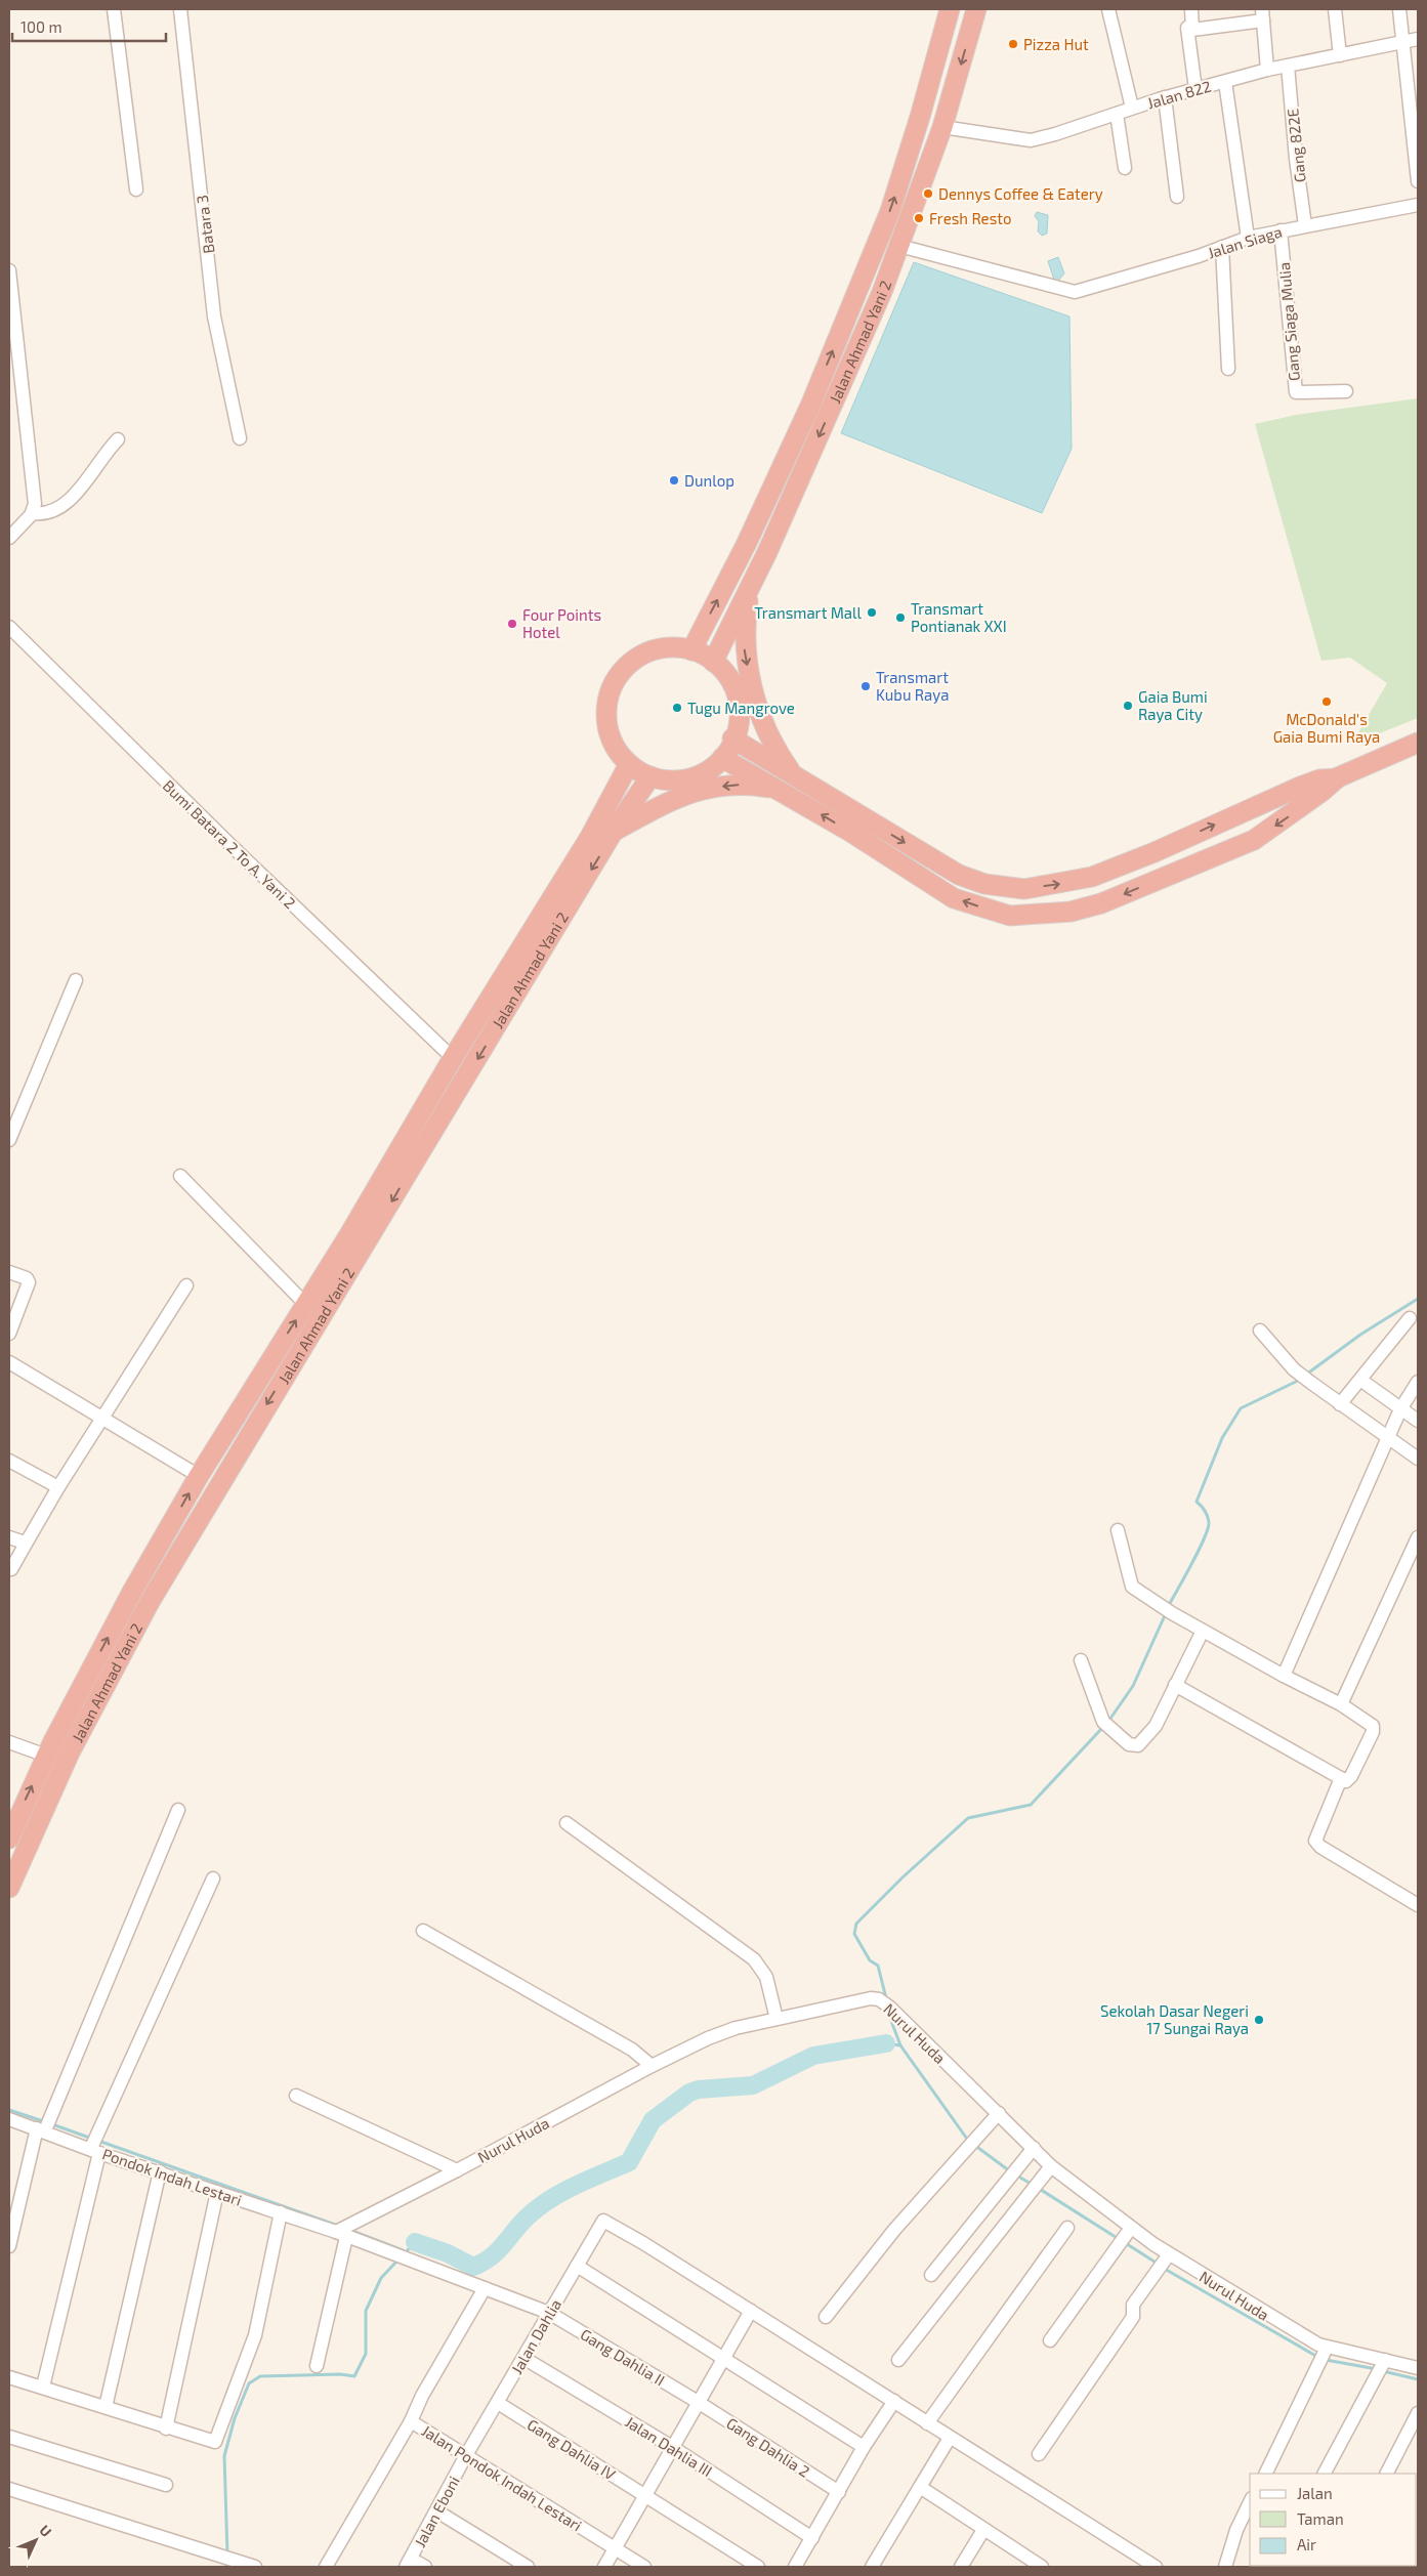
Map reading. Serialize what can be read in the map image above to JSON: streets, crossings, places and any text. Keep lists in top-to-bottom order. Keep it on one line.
{"streets":{"highway":["Jalan Ahmad Yani 2"],"street":["Jalan 822","Gang 822E","Batara 3","Jalan Siaga","Gang Siaga Mulia","Bumi Batara 2 To A. Yani 2","Nurul Huda","Pondok Indah Lestari","Jalan Dahlia","Gang Dahlia II","Jalan Dahlia III","Gang Dahlia 2","Gang Dahlia IV","Jalan Pondok Indah Lestari","Jalan Eboni"]},"crossings":[["Jalan 822","Gang 822E"],["Jalan 822","Jalan Ahmad Yani 2"],["Gang 822E","Jalan Siaga"],["Jalan Siaga","Gang Siaga Mulia"],["Jalan Siaga","Jalan Ahmad Yani 2"],["Jalan Ahmad Yani 2","Bumi Batara 2 To A. Yani 2"],["Nurul Huda","Pondok Indah Lestari"],["Pondok Indah Lestari","Gang Dahlia II"],["Jalan Dahlia","Gang Dahlia II"],["Jalan Dahlia","Jalan Dahlia III"],["Jalan Dahlia","Gang Dahlia IV"],["Jalan Dahlia","Jalan Pondok Indah Lestari"],["Jalan Dahlia","Jalan Eboni"],["Gang Dahlia II","Gang Dahlia 2"],["Gang Dahlia II","Jalan Pondok Indah Lestari"],["Jalan Pondok Indah Lestari","Jalan Eboni"]],"places":["Pizza Hut","Dennys Coffee & Eatery","Fresh Resto","Dunlop","Transmart Mall","Transmart Pontianak XXI","Four Points Hotel","Transmart Kubu Raya","McDonald's Gaia Bumi Raya","Gaia Bumi Raya City","Tugu Mangrove","Sekolah Dasar Negeri 17 Sungai Raya"],"legend":["Jalan","Taman","Air"],"scale_bar":"100 m","north":"top right"}
